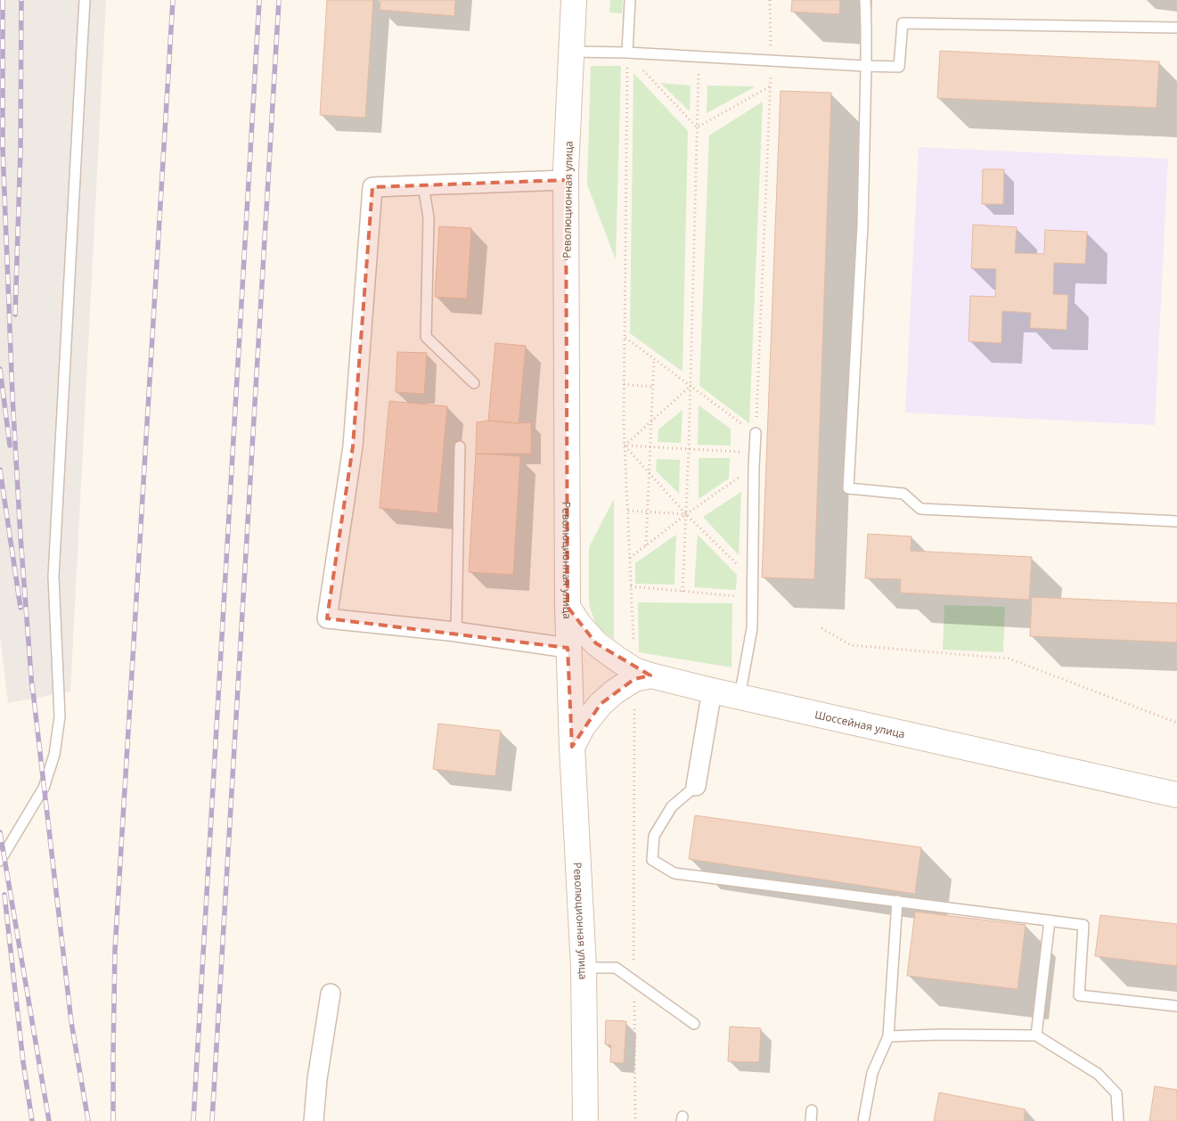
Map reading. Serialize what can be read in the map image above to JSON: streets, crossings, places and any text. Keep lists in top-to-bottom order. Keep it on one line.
{"streets":{"main road":["Революционная улица","Шоссейная улица"]},"crossings":[["Революционная улица","Шоссейная улица"]]}
